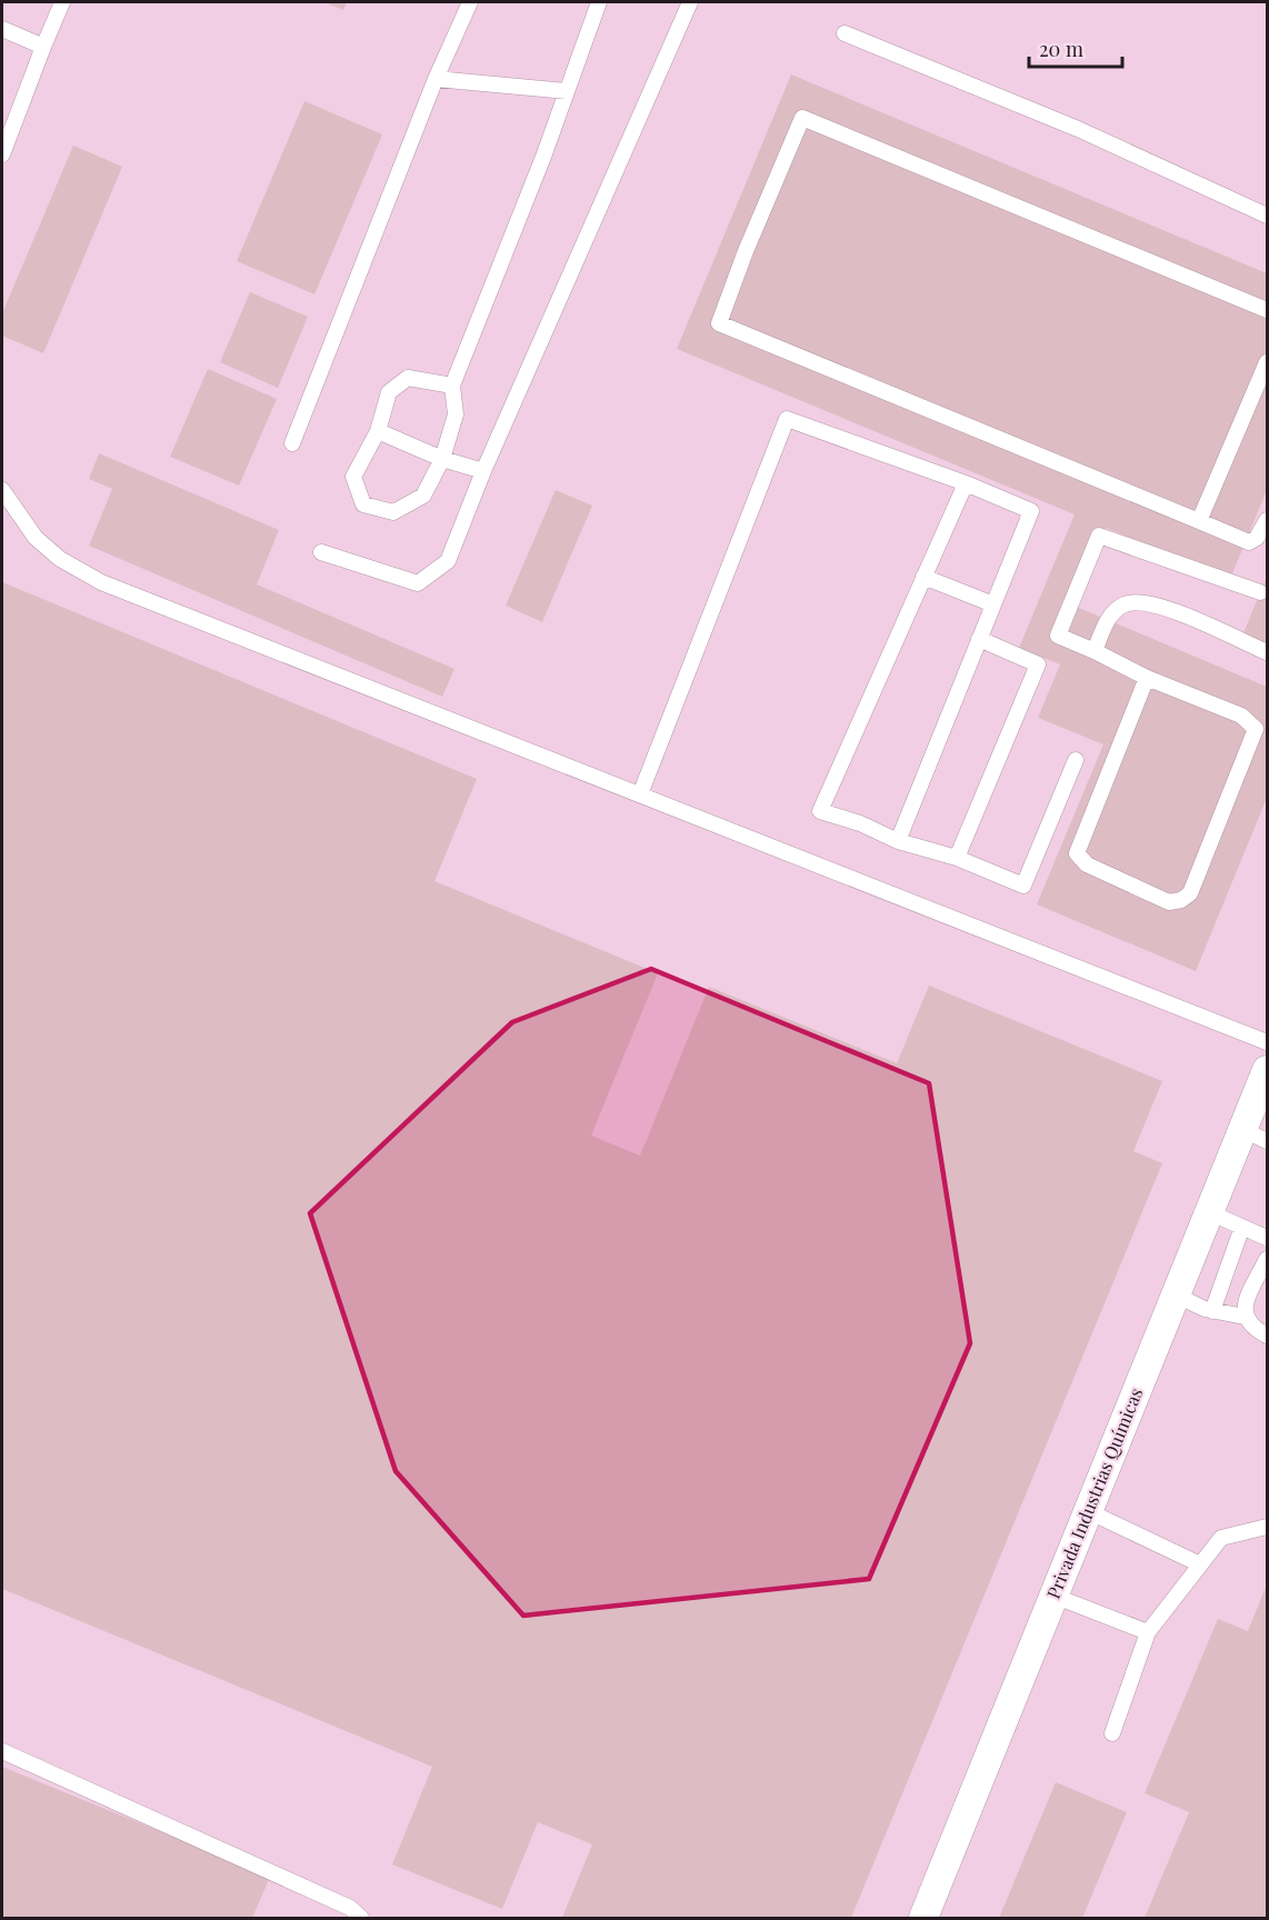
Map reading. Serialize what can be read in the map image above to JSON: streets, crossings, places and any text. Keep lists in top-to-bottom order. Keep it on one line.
{"streets":{"street":["Privada Industrias Químicas"]},"scale_bar":"20 m"}
